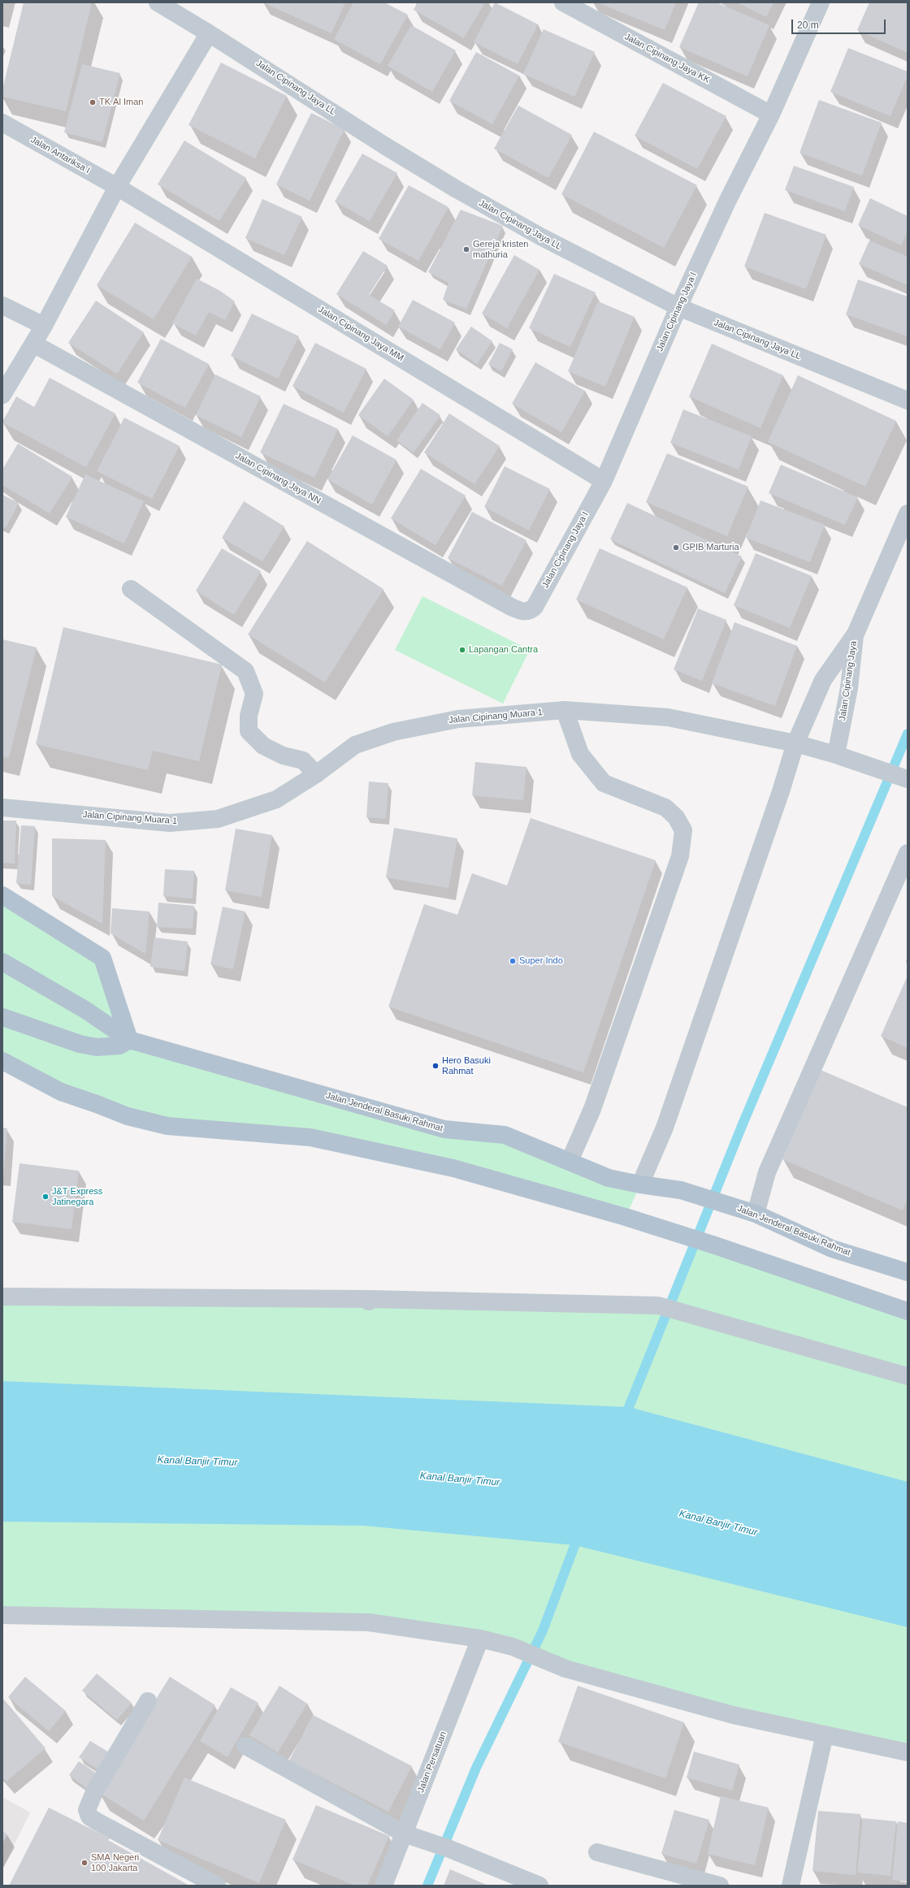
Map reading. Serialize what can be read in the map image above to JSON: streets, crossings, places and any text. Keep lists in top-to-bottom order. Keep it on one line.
{"streets":{"main road":["Jalan Jenderal Basuki Rahmat"],"street":["Jalan Cipinang Jaya KK","Jalan Cipinang Jaya LL","Jalan Antariksa I","Jalan Cipinang Jaya I","Jalan Cipinang Jaya MM","Jalan Cipinang Jaya NN","Jalan Cipinang Jaya","Jalan Cipinang Muara 1","Jalan Persatuan"]},"crossings":[["Jalan Cipinang Jaya KK","Jalan Cipinang Jaya I"],["Jalan Cipinang Jaya LL","Jalan Cipinang Jaya I"],["Jalan Antariksa I","Jalan Cipinang Jaya MM"],["Jalan Cipinang Jaya I","Jalan Cipinang Jaya MM"],["Jalan Cipinang Jaya I","Jalan Cipinang Jaya NN"],["Jalan Cipinang Jaya","Jalan Cipinang Muara 1"],["Jalan Cipinang Jaya","Jalan Jenderal Basuki Rahmat"]],"water":["Kanal Banjir Timur"],"places":["TK Al Iman","Gereja kristen mathuria","GPIB Marturia","Lapangan Cantra","Super Indo","Hero Basuki Rahmat","J&T Express Jatinegara","SMA Negeri 100 Jakarta"],"scale_bar":"20 m"}
